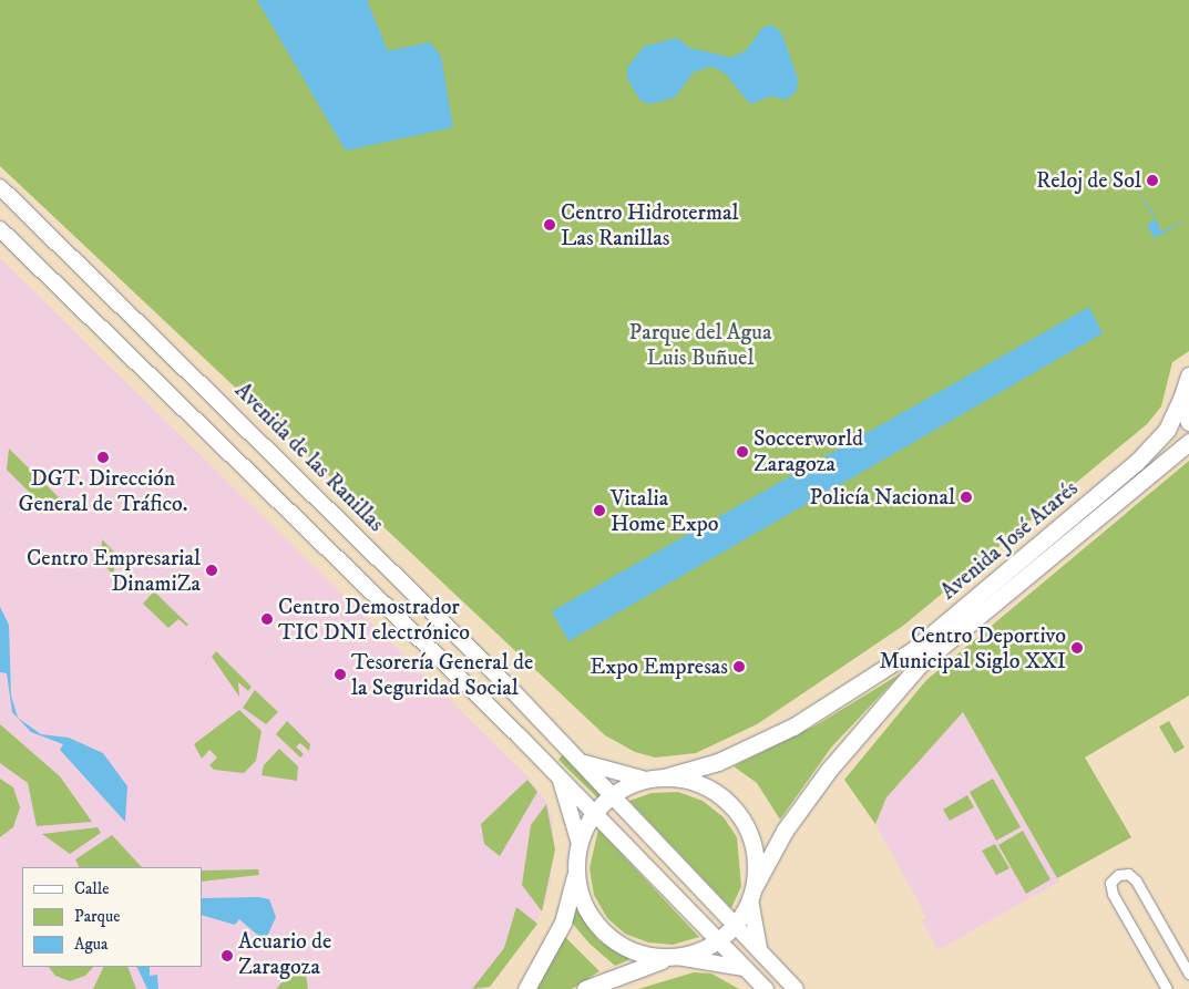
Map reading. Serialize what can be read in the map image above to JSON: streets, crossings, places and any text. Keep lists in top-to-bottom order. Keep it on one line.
{"streets":{"main road":["Avenida de las Ranillas","Avenida José Atarés"]},"crossings":[["Avenida de las Ranillas","Avenida José Atarés"]],"parks":["Parque del Agua Luis Buñuel"],"places":["Reloj de Sol","Centro Hidrotermal Las Ranillas","Soccerworld Zaragoza","DGT. Dirección General de Tráfico.","Policía Nacional","Vitalia Home Expo","Centro Empresarial DinamiZa","Centro Demostrador TIC DNI electrónico","Centro Deportivo Municipal Siglo XXI","Expo Empresas","Tesorería General de la Seguridad Social","Acuario de Zaragoza"],"legend":["Calle","Parque","Agua"]}
